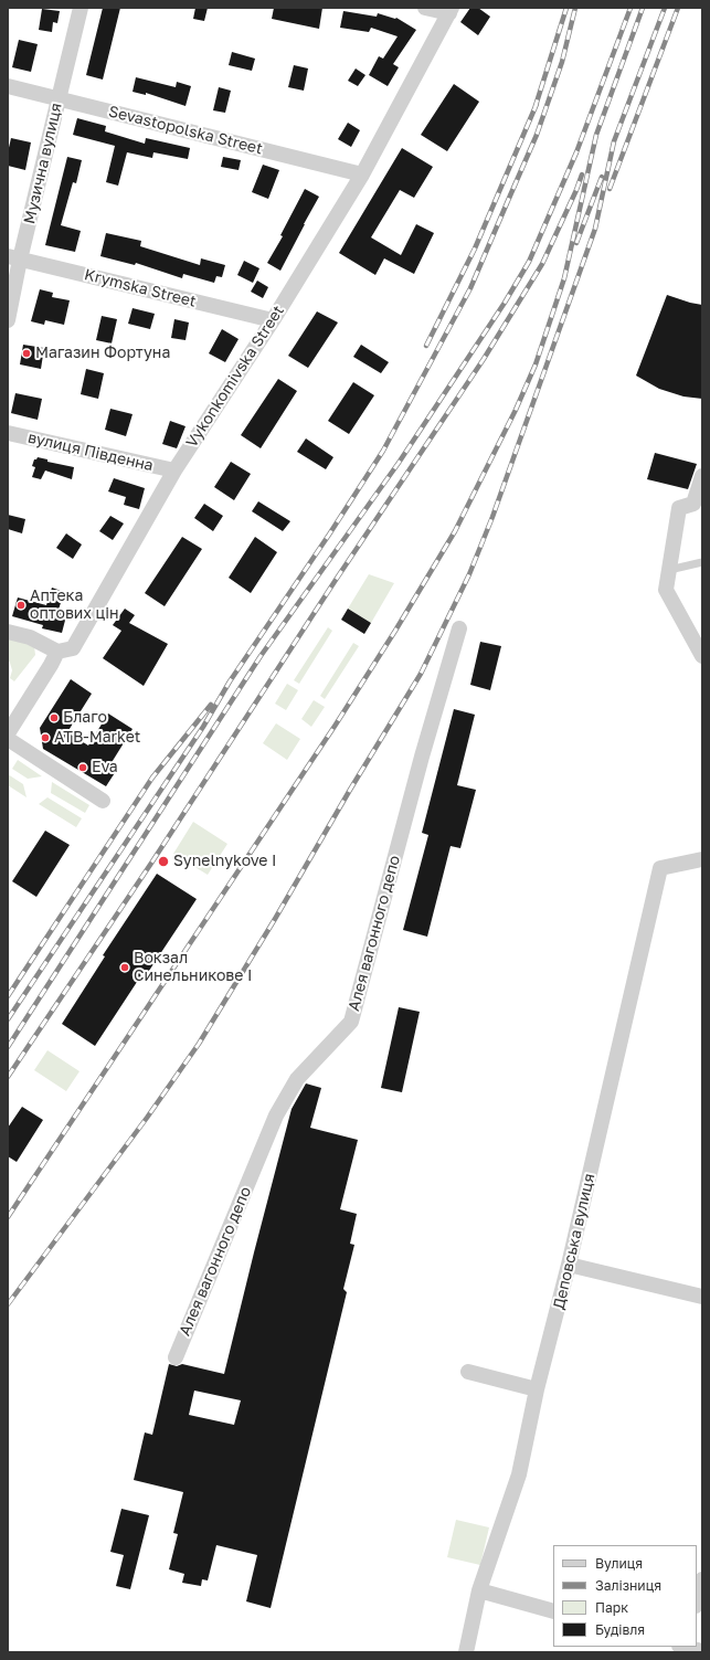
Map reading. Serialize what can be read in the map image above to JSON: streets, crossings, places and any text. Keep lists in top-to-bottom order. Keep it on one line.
{"streets":{"street":["Sevastopolska Street","Музична вулиця","Krymska Street","Vykonkomivska Street","вулиця Південна","Алея вагонного депо","Деповська вулиця"]},"crossings":[["Sevastopolska Street","Музична вулиця"],["Sevastopolska Street","Vykonkomivska Street"],["Музична вулиця","Krymska Street"],["Krymska Street","Vykonkomivska Street"],["Vykonkomivska Street","вулиця Південна"]],"places":["Магазин Фортуна","Аптека оптових цін","Благо","ATB-Market","Eva","Synelnykove I","Вокзал Синельникове І"],"legend":["Вулиця","Залізниця","Парк","Будівля"]}
